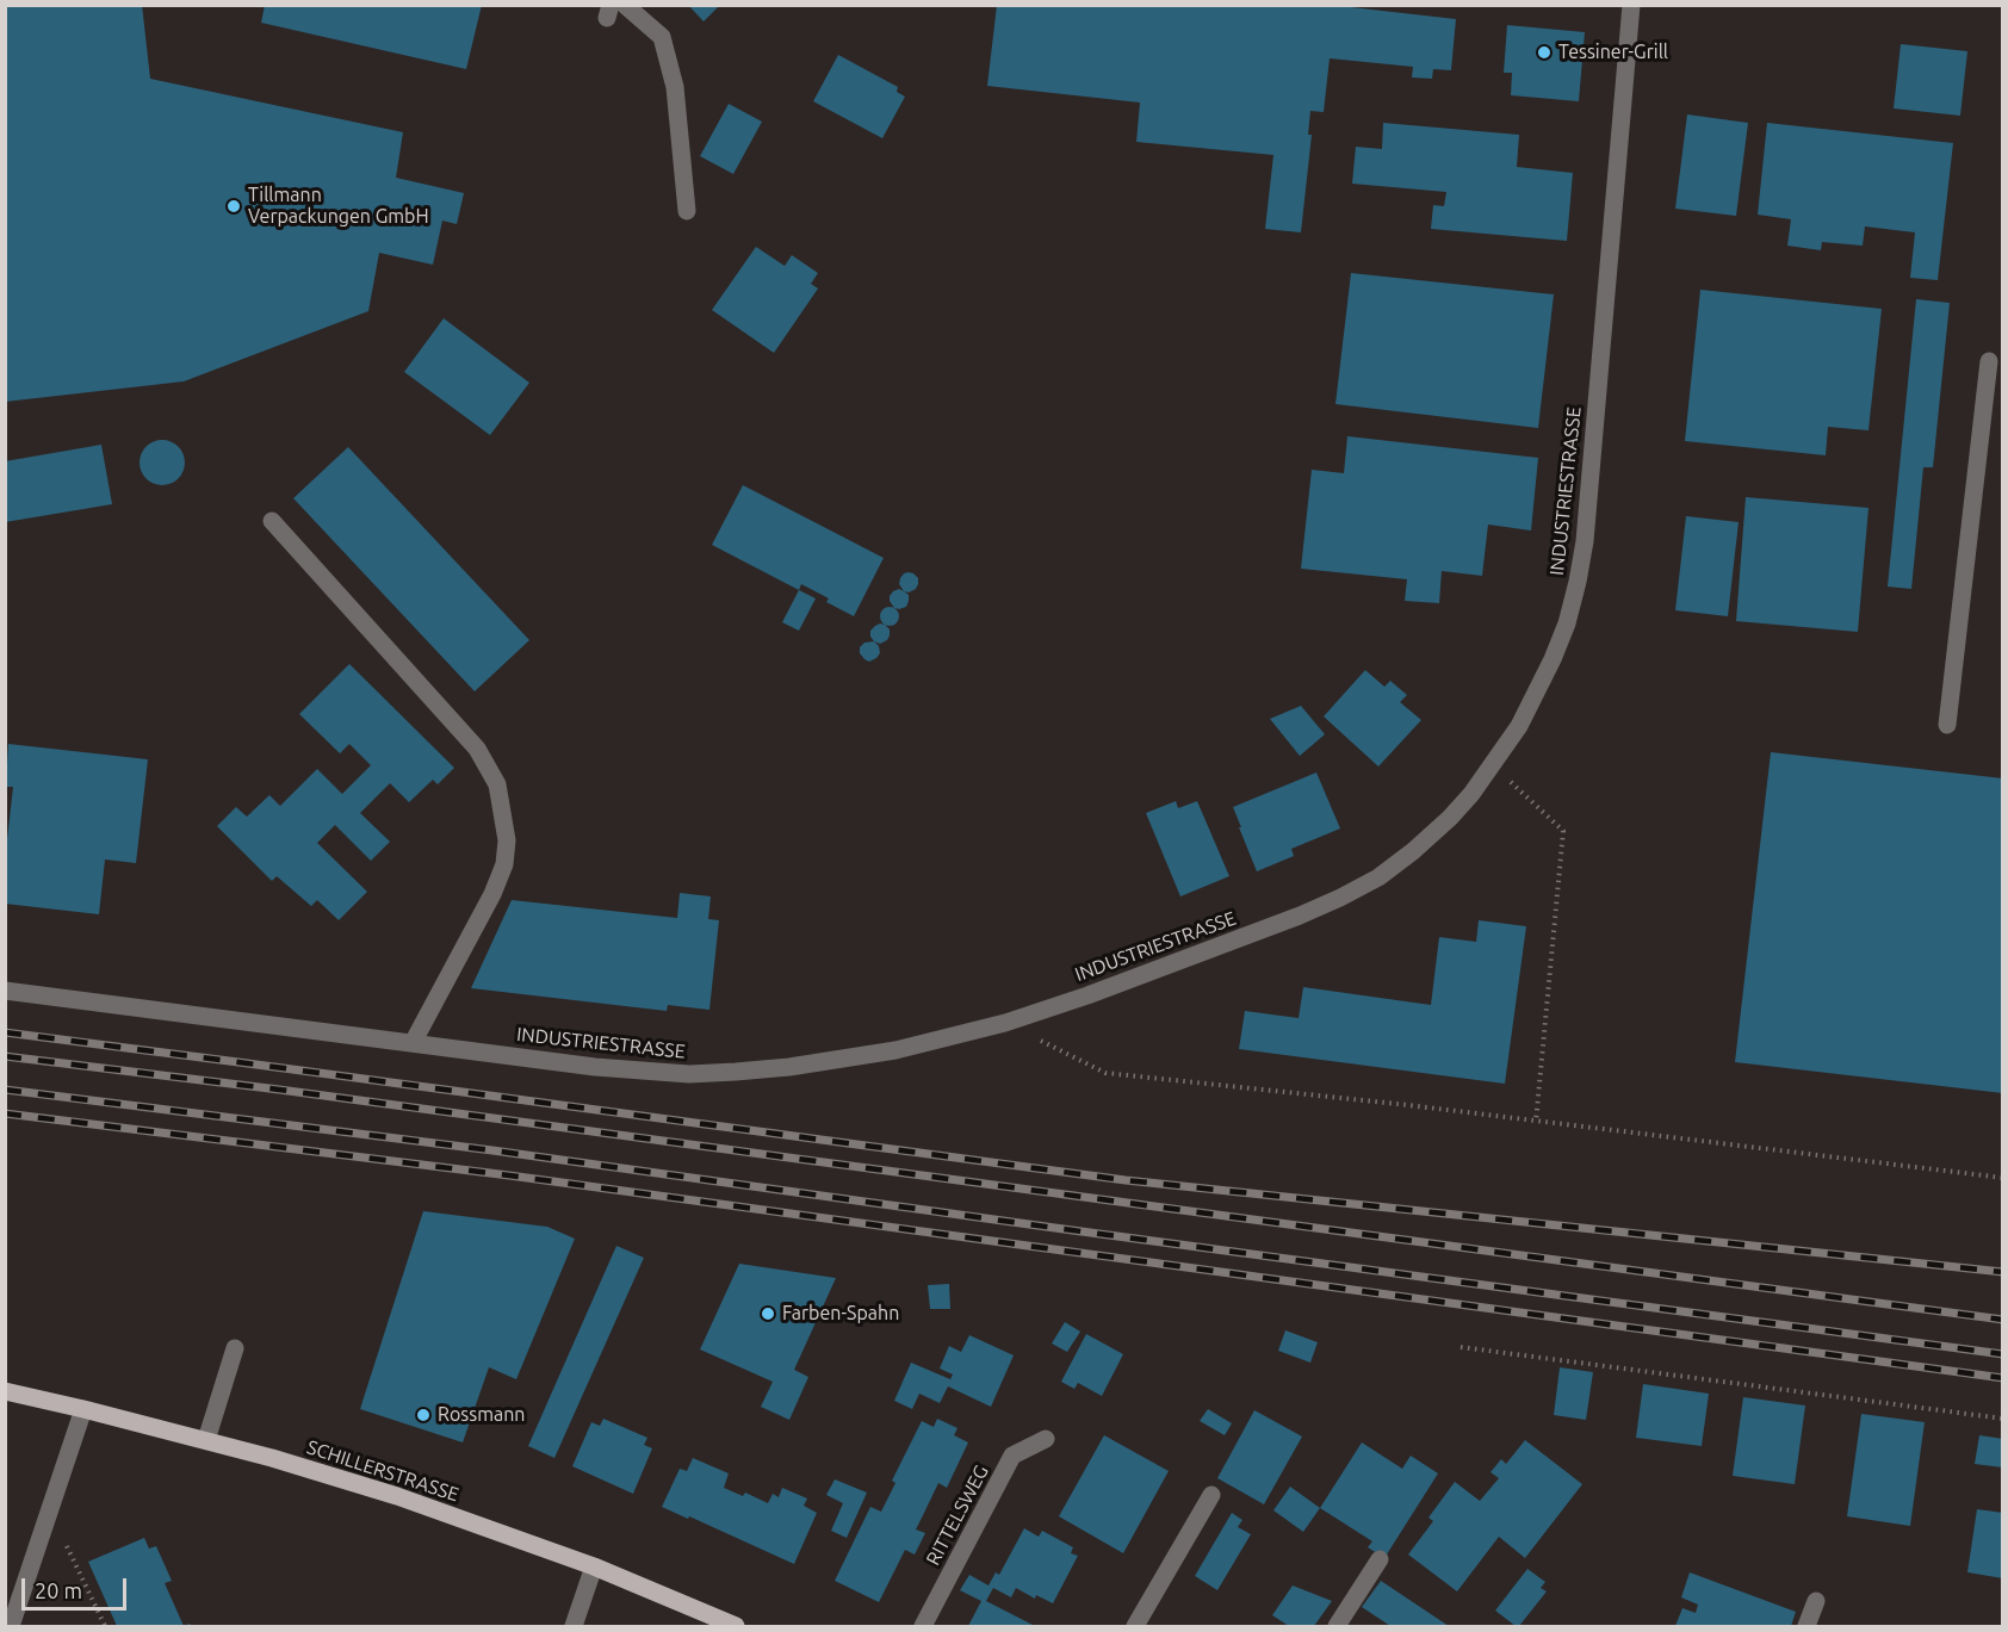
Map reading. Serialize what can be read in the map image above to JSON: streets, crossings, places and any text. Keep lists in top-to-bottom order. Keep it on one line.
{"streets":{"main road":["SCHILLERSTRASSE"],"street":["INDUSTRIESTRASSE","RITTELSWEG"]},"places":["Tessiner-Grill","Tillmann Verpackungen GmbH","Farben-Spahn","Rossmann"],"scale_bar":"20 m"}
